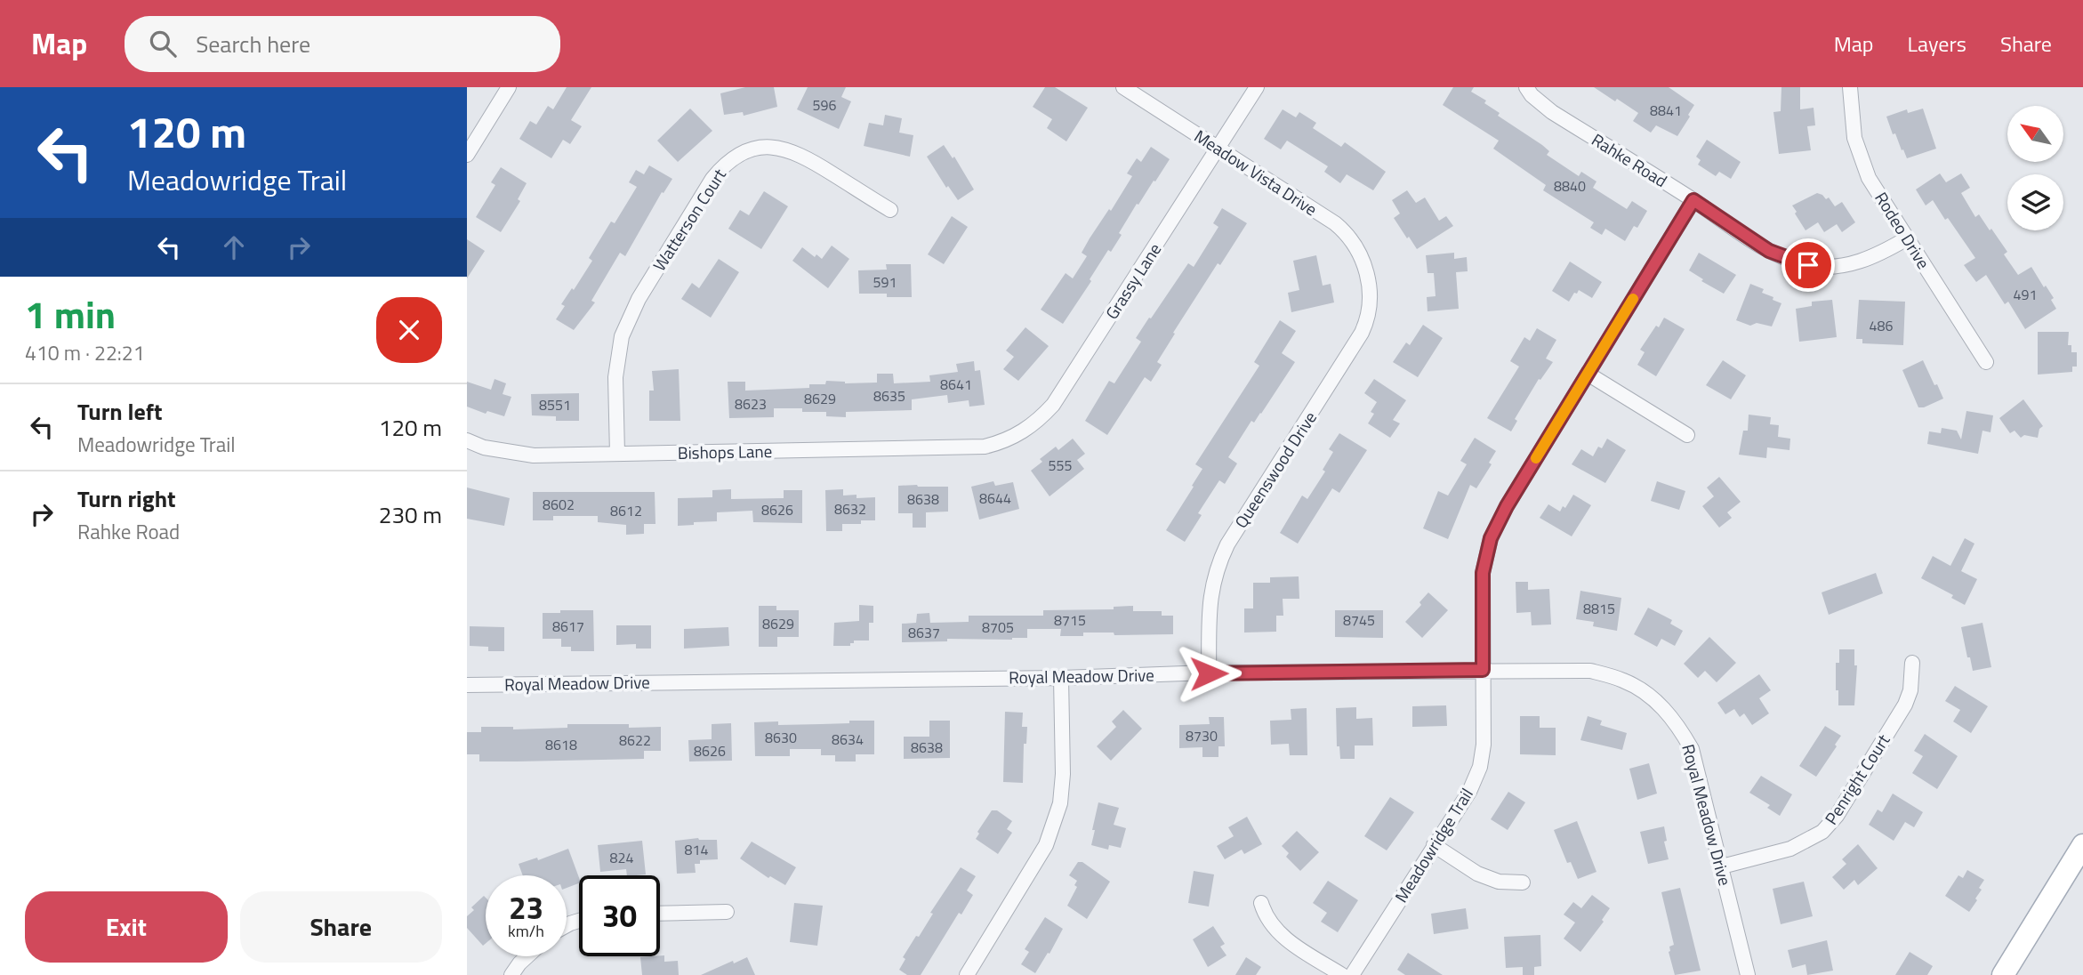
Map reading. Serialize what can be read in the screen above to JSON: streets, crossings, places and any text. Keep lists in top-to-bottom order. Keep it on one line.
{"streets":{"street":["Rahke Road","Meadow Vista Drive","Watterson Court","Rodeo Drive","Grassy Lane","Bishops Lane","Queenswood Drive","Royal Meadow Drive","Penright Court","Meadowridge Trail"]},"crossings":[["Rahke Road","Rodeo Drive"],["Rahke Road","Meadowridge Trail"],["Meadow Vista Drive","Grassy Lane"],["Meadow Vista Drive","Queenswood Drive"],["Watterson Court","Bishops Lane"],["Grassy Lane","Bishops Lane"],["Queenswood Drive","Royal Meadow Drive"],["Royal Meadow Drive","Penright Court"],["Royal Meadow Drive","Meadowridge Trail"]],"house_numbers":["596","8841","8840","591","491","486","8641","8635","8629","8623","8551","555","8644","8638","8602","8632","8626","8612","8815","8715","8745","8629","8617","8705","8637","8730","8630","8634","8622","8618","8638","8626","814","824"],"north":"top left","page":{"header":"Map","search":"Search here","nav":["Map","Layers","Share"],"turn":["120 m","Meadowridge Trail"],"heading":["1 min","410 m · 22:21"],"list":[{"name":"Turn left","note":"Meadowridge Trail","value":"120 m"},{"name":"Turn right","note":"Rahke Road","value":"230 m"}],"speed":"23 km/h","limit":"30","buttons":["Exit","Share"]}}
